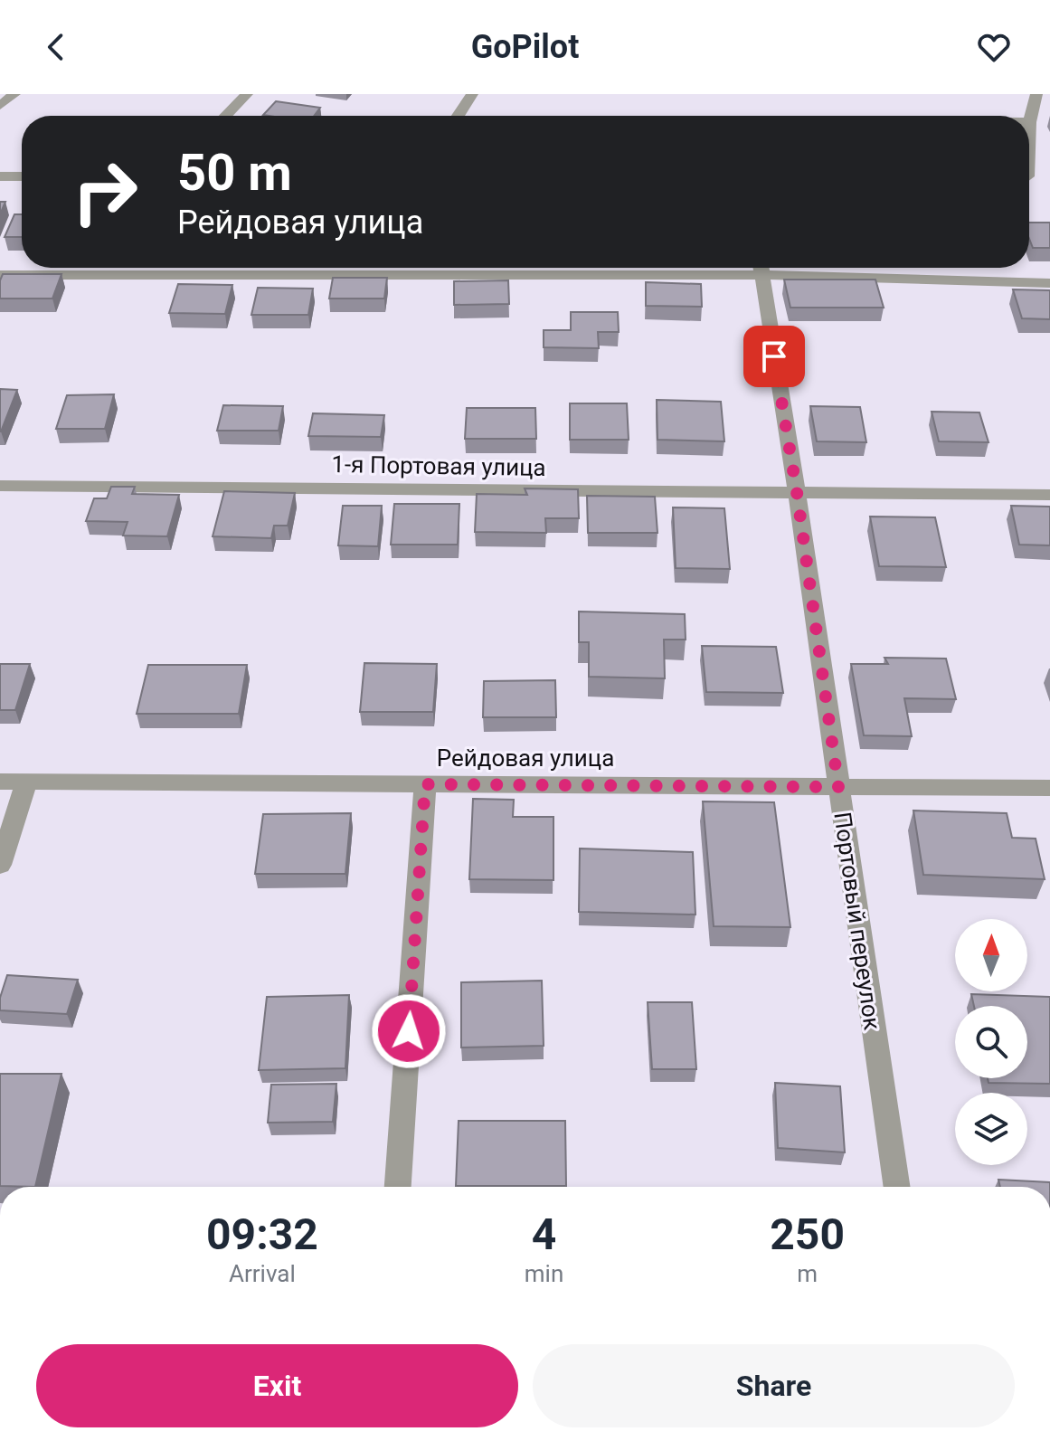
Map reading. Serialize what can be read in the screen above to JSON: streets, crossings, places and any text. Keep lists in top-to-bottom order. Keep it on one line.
{"streets":{"street":["1-я Портовая улица","Рейдовая улица","Портовый переулок"]},"crossings":[["1-я Портовая улица","Портовый переулок"],["Рейдовая улица","Портовый переулок"]],"north":"top","page":{"header":"GoPilot","turn":["50 m","Рейдовая улица"],"eta":["09:32","Arrival","4","min","250","m"],"buttons":["Exit","Share"]}}
